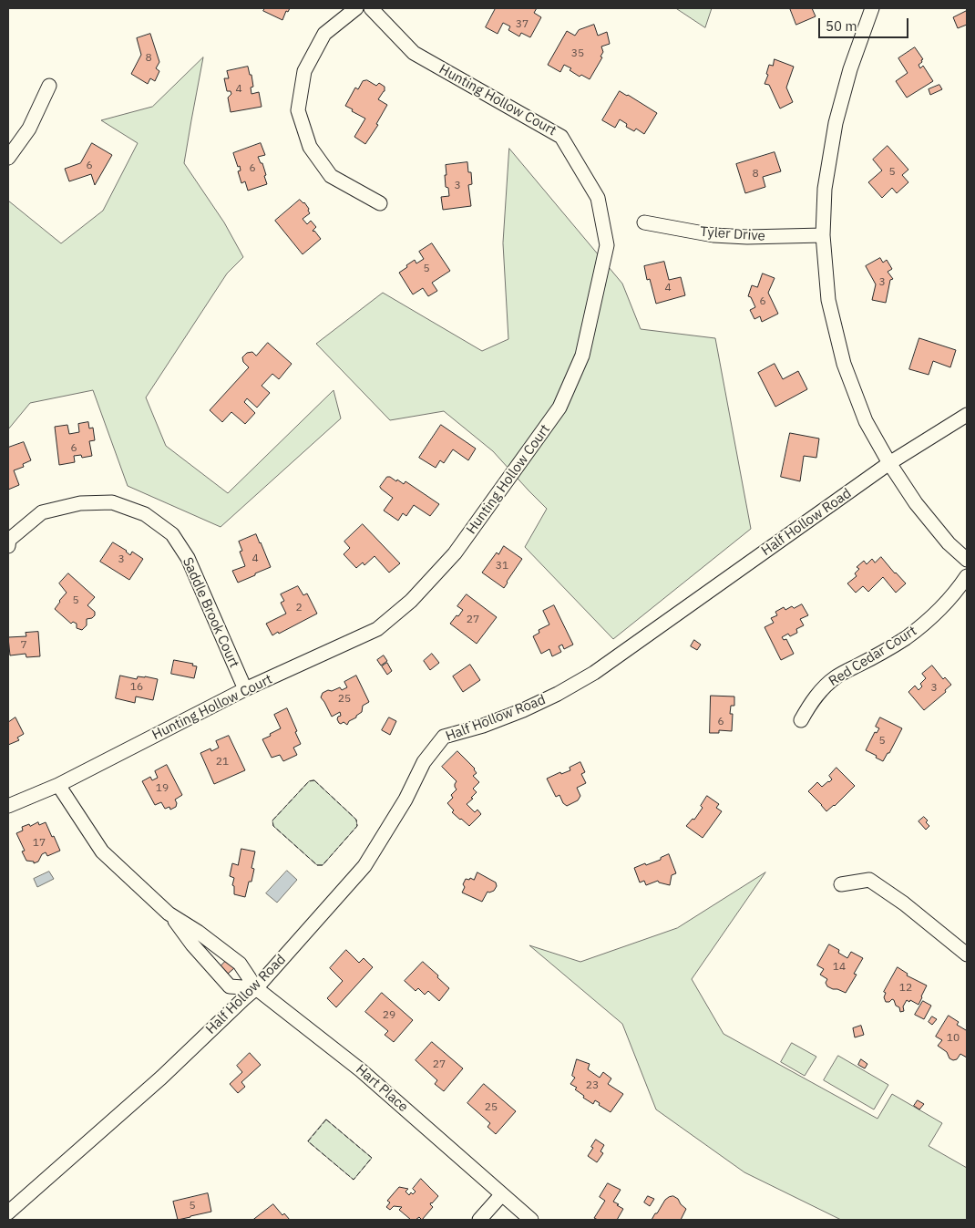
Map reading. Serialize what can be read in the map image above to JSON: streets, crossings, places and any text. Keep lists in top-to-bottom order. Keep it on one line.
{"streets":{"street":["Hunting Hollow Court","Tyler Drive","Half Hollow Road","Saddle Brook Court","Red Cedar Court","Hart Place"]},"crossings":[["Hunting Hollow Court","Saddle Brook Court"],["Half Hollow Road","Hart Place"]],"house_numbers":["37","35","8","4","6","6","5","8","3","5","3","4","6","6","4","3","31","5","2","27","7","16","3","25","6","5","21","19","17","14","12","29","10","27","23","25","5"],"scale_bar":"50 m"}
